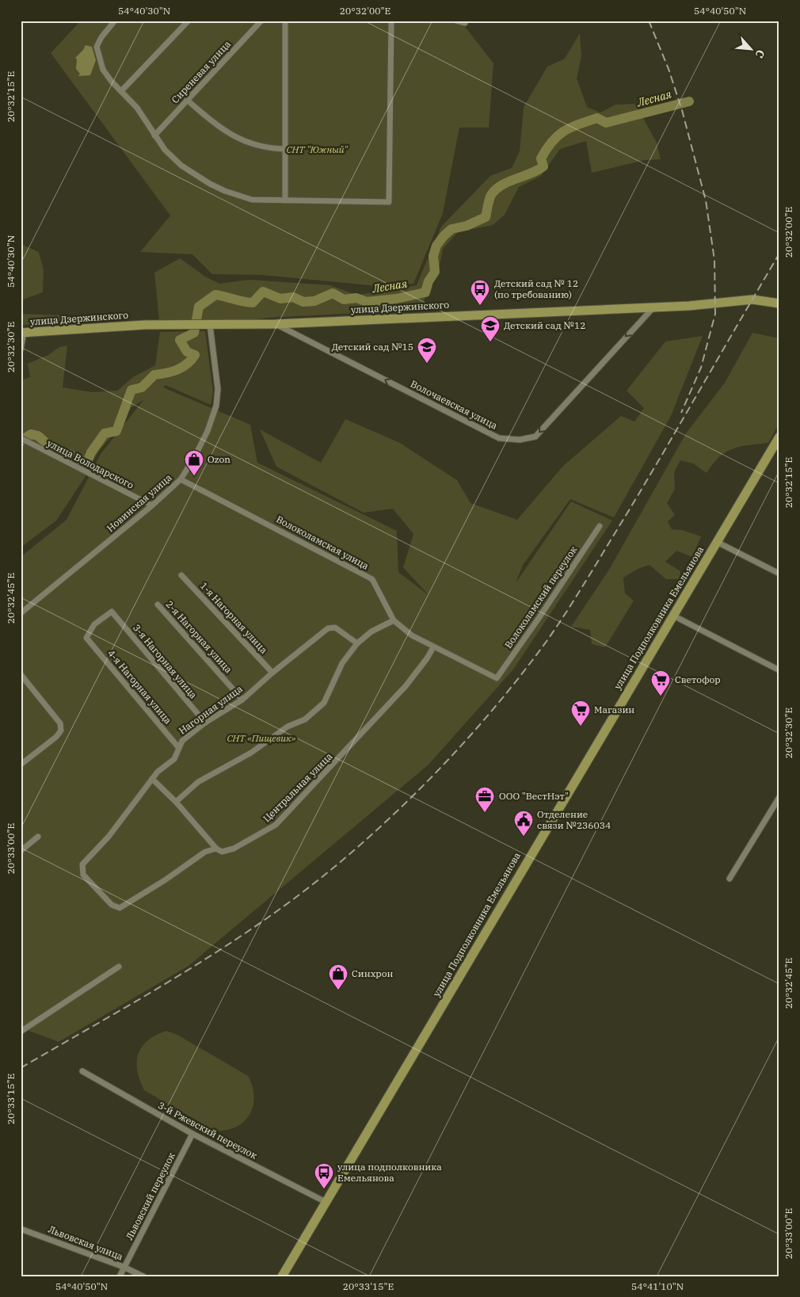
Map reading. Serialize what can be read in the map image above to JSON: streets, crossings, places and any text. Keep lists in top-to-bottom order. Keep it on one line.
{"streets":{"main road":["улица Дзержинского","улица Подполковника Емельянова"],"street":["Сиреневая улица","Волочаевская улица","улица Володарского","Новинская улица","Волоколамская улица","Волоколамский переулок","1-я Нагорная улица","2-я Нагорная улица","3-я Нагорная улица","4-я Нагорная улица","Нагорная улица","Центральная улица","3-й Ржевский переулок","Львовский переулок","Львовская улица"]},"crossings":[["улица Дзержинского","Волочаевская улица"],["улица Дзержинского","Новинская улица"],["улица Володарского","Новинская улица"],["Новинская улица","Волоколамская улица"],["Волоколамская улица","Волоколамский переулок"],["Волоколамская улица","Центральная улица"],["1-я Нагорная улица","Нагорная улица"],["улица Подполковника Емельянова","3-й Ржевский переулок"],["2-я Нагорная улица","Нагорная улица"],["3-я Нагорная улица","4-я Нагорная улица"],["3-я Нагорная улица","Нагорная улица"],["4-я Нагорная улица","Нагорная улица"],["Нагорная улица","Центральная улица"],["3-й Ржевский переулок","Львовский переулок"],["Львовский переулок","Львовская улица"]],"one_way":["Волочаевская улица"],"water":["Лесная"],"parks":["СНТ \"Южный\"","СНТ «Пищевик»"],"places":{"bus stop":["Детский сад № 12 (по требованию)","улица подполковника Емельянова"],"school or university":["Детский сад №12","Детский сад №15"],"shop":["Ozon","Синхрон"],"supermarket":["Светофор","Магазин"],"office":["ООО \"ВестНэт\""],"public building":["Отделение связи №236034"]},"north":"bottom right","coordinates":["54°40'30\"N","20°32'00\"E","54°40'50\"N","20°32'15\"E","20°32'30\"E","20°32'45\"E","20°33'00\"E","20°33'15\"E","54°41'10\"N"]}
